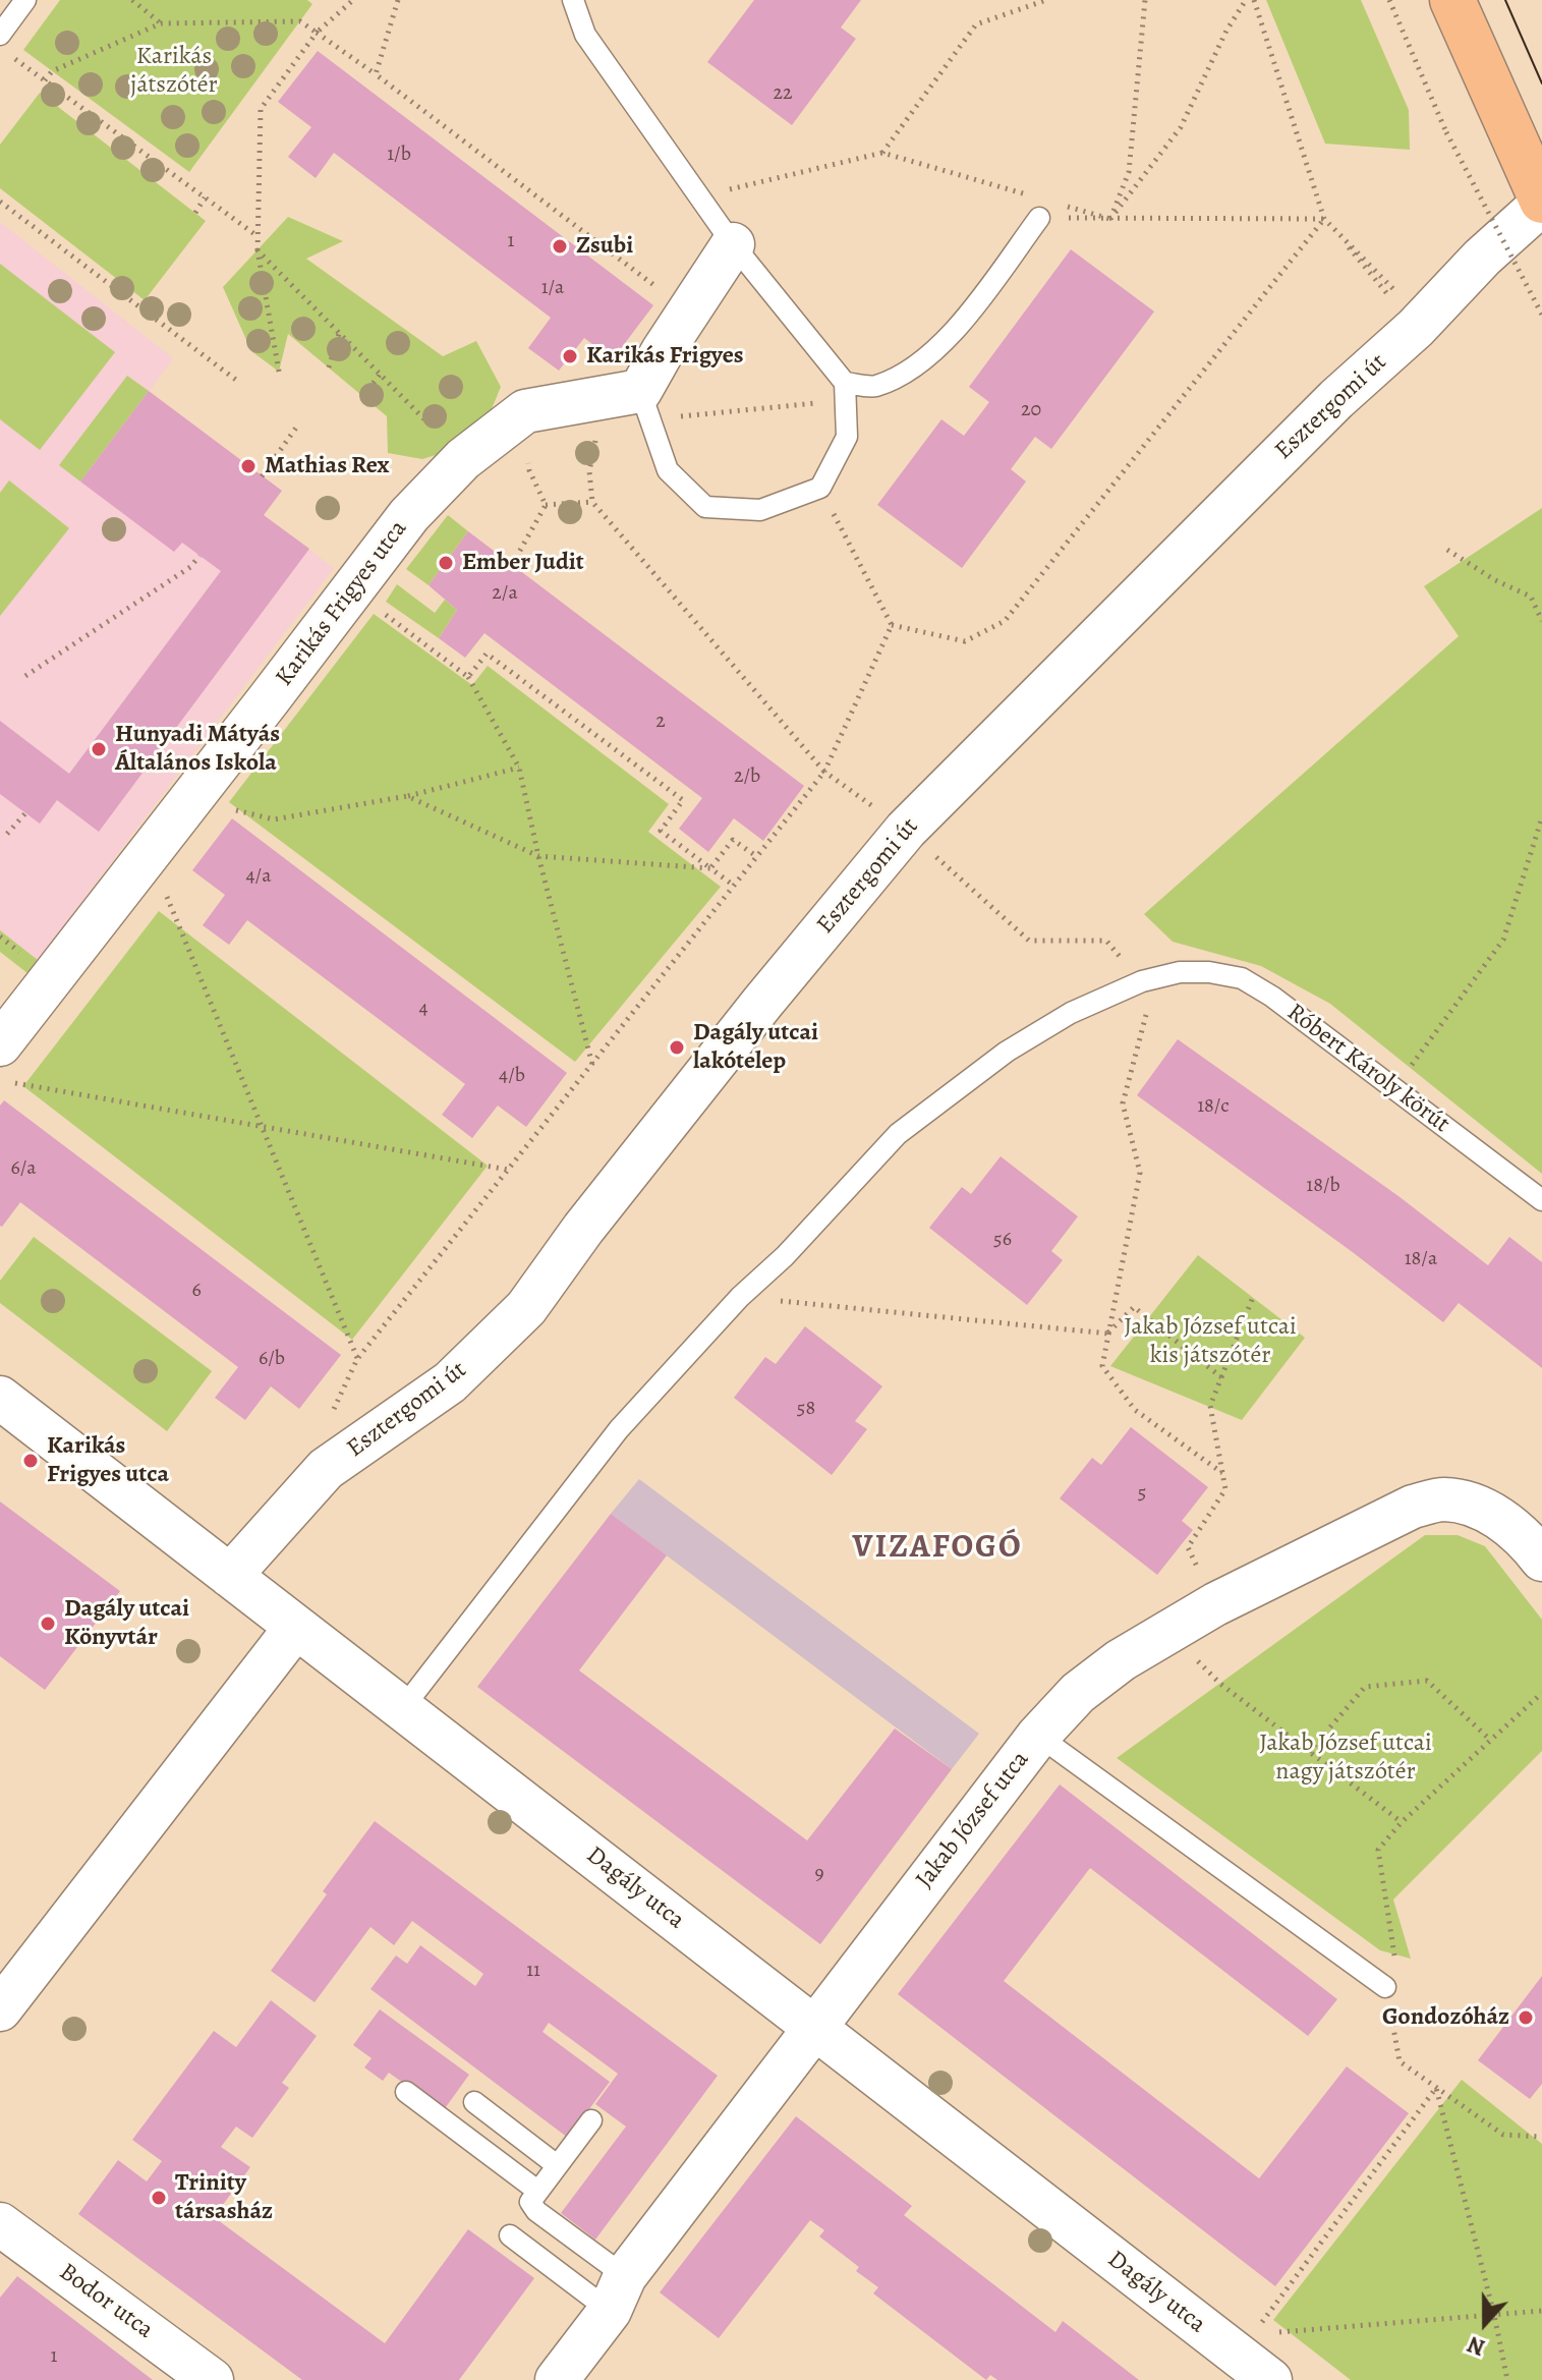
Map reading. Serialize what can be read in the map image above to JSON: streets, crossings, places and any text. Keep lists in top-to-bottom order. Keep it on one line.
{"streets":{"street":["Esztergomi út","Karikás Frigyes utca","Jakab József utca","Dagály utca","Bodor utca"],"lane":["Róbert Károly körút"]},"crossings":[["Esztergomi út","Dagály utca"],["Jakab József utca","Dagály utca"]],"districts":["VIZAFOGÓ"],"parks":["Karikás játszótér","Jakab József utcai kis játszótér","Jakab József utcai nagy játszótér"],"places":["Zsubi","Karikás Frigyes","Mathias Rex","Ember Judit","Hunyadi Mátyás Általános Iskola","Dagály utcai lakótelep","Karikás Frigyes utca","Dagály utcai Könyvtár","Gondozóház","Trinity társasház"],"house_numbers":["22","1/b","1","1/a","20","2/a","2","2/b","4/a","4","4/b","18/c","6/a","18/b","56","18/a","6","6/b","58","5","9","11","1"],"north":"bottom"}
